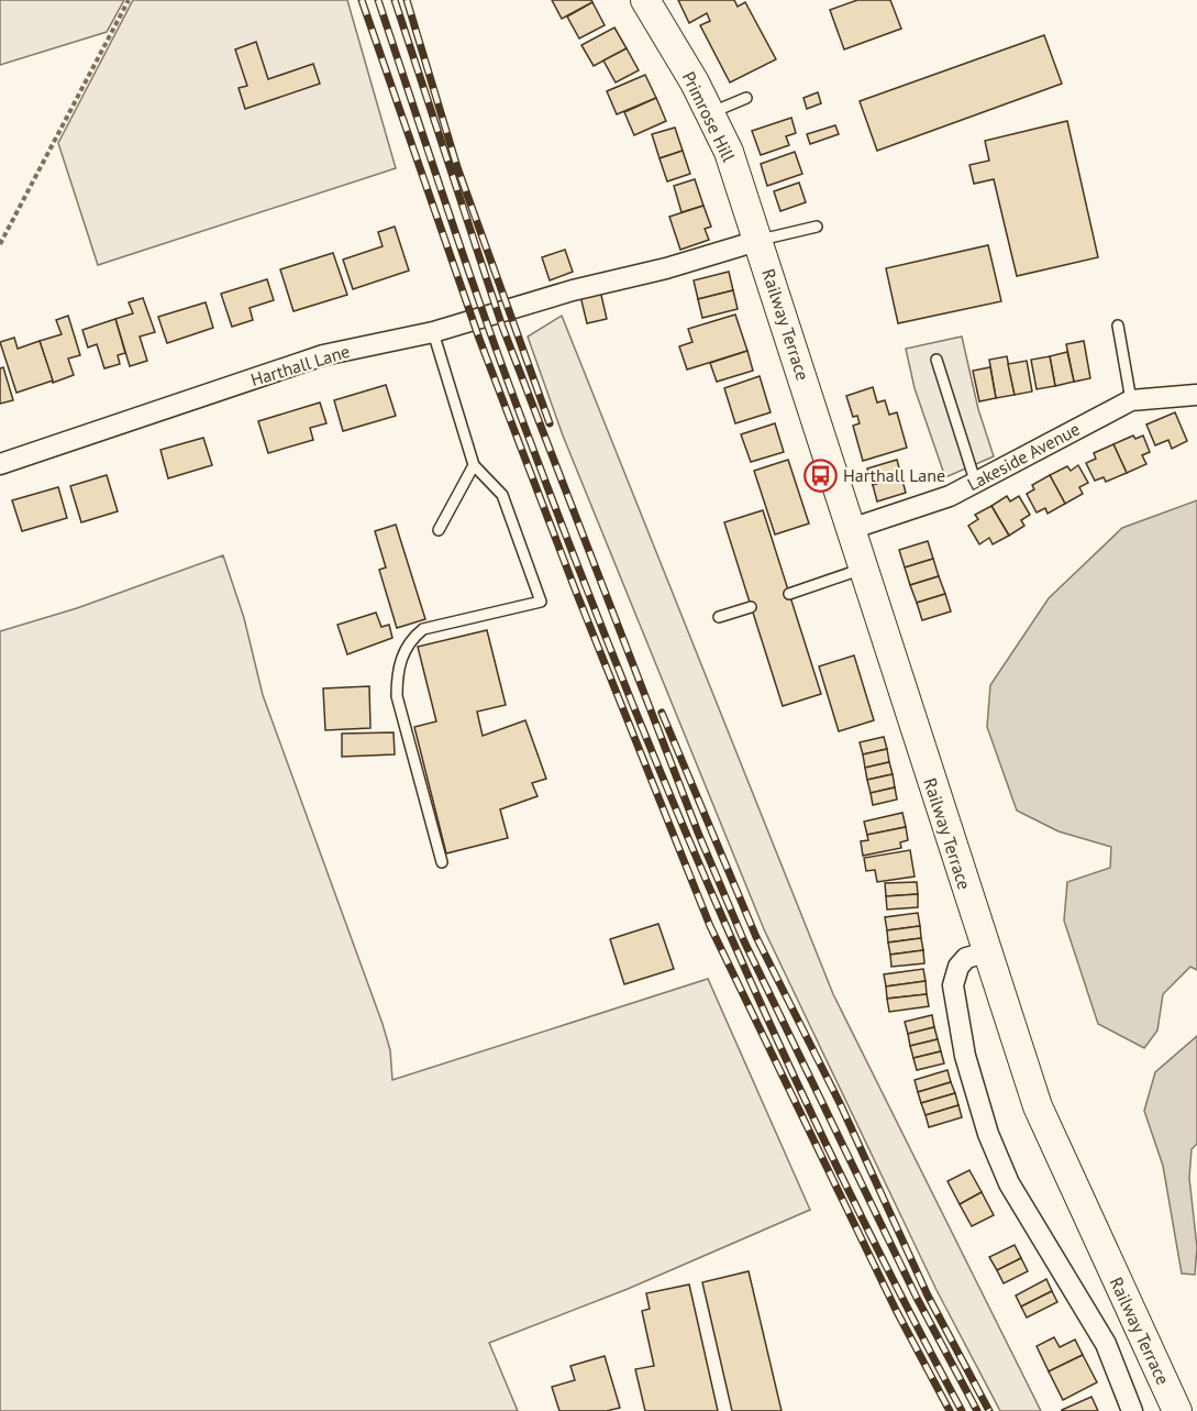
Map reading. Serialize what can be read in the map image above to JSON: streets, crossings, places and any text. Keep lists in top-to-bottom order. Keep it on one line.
{"streets":{"street":["Primrose Hill","Railway Terrace","Harthall Lane","Lakeside Avenue"]},"crossings":[["Primrose Hill","Railway Terrace"],["Primrose Hill","Harthall Lane"],["Railway Terrace","Harthall Lane"],["Railway Terrace","Lakeside Avenue"]],"places":{"bus stop":["Harthall Lane"]}}
